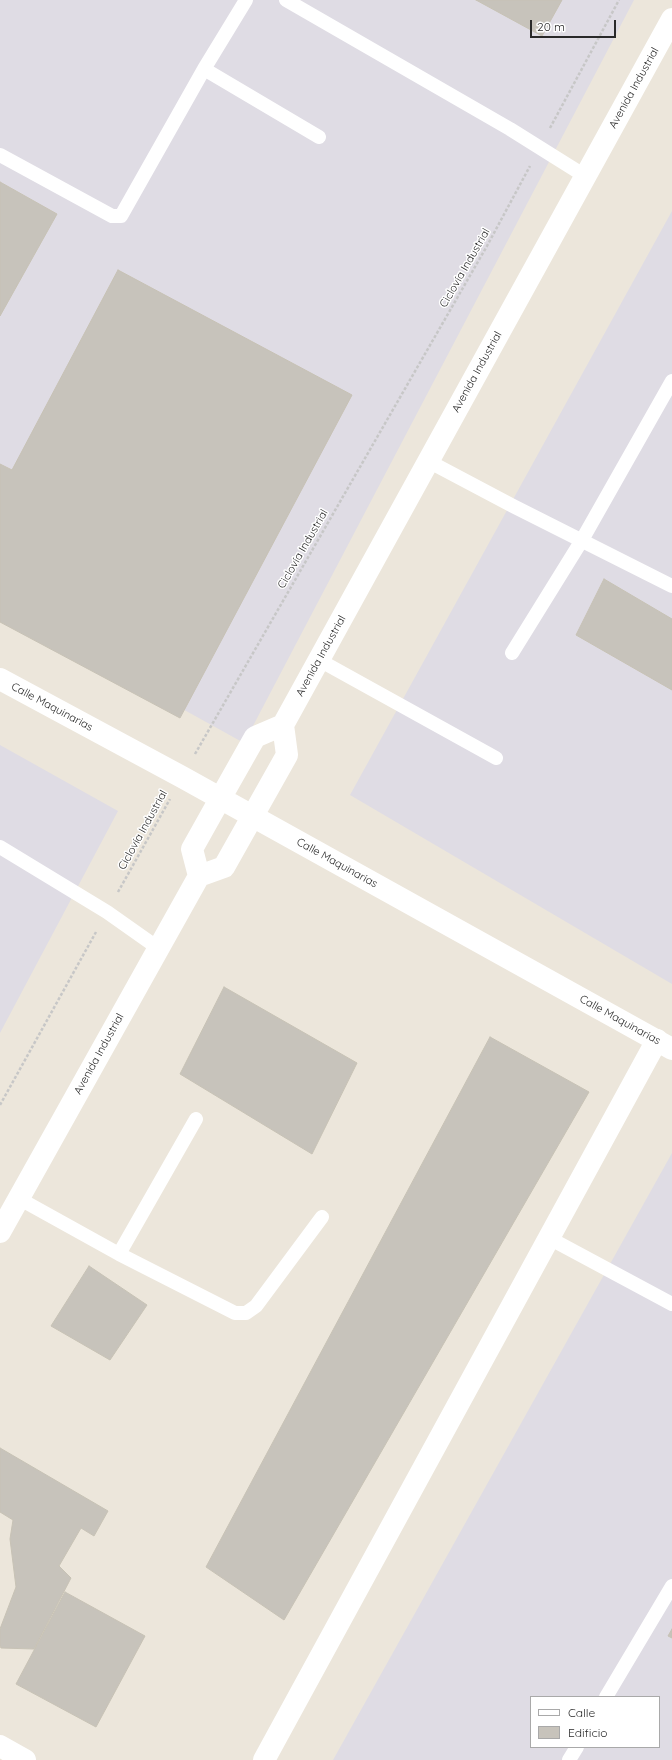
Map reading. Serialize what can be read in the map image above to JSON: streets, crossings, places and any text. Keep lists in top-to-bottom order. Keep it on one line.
{"streets":{"street":["Avenida Industrial","Calle Maquinarias"],"path":["Ciclovía Industrial"]},"crossings":[["Ciclovía Industrial","Calle Maquinarias"]],"legend":["Calle","Edificio"],"scale_bar":"20 m"}
